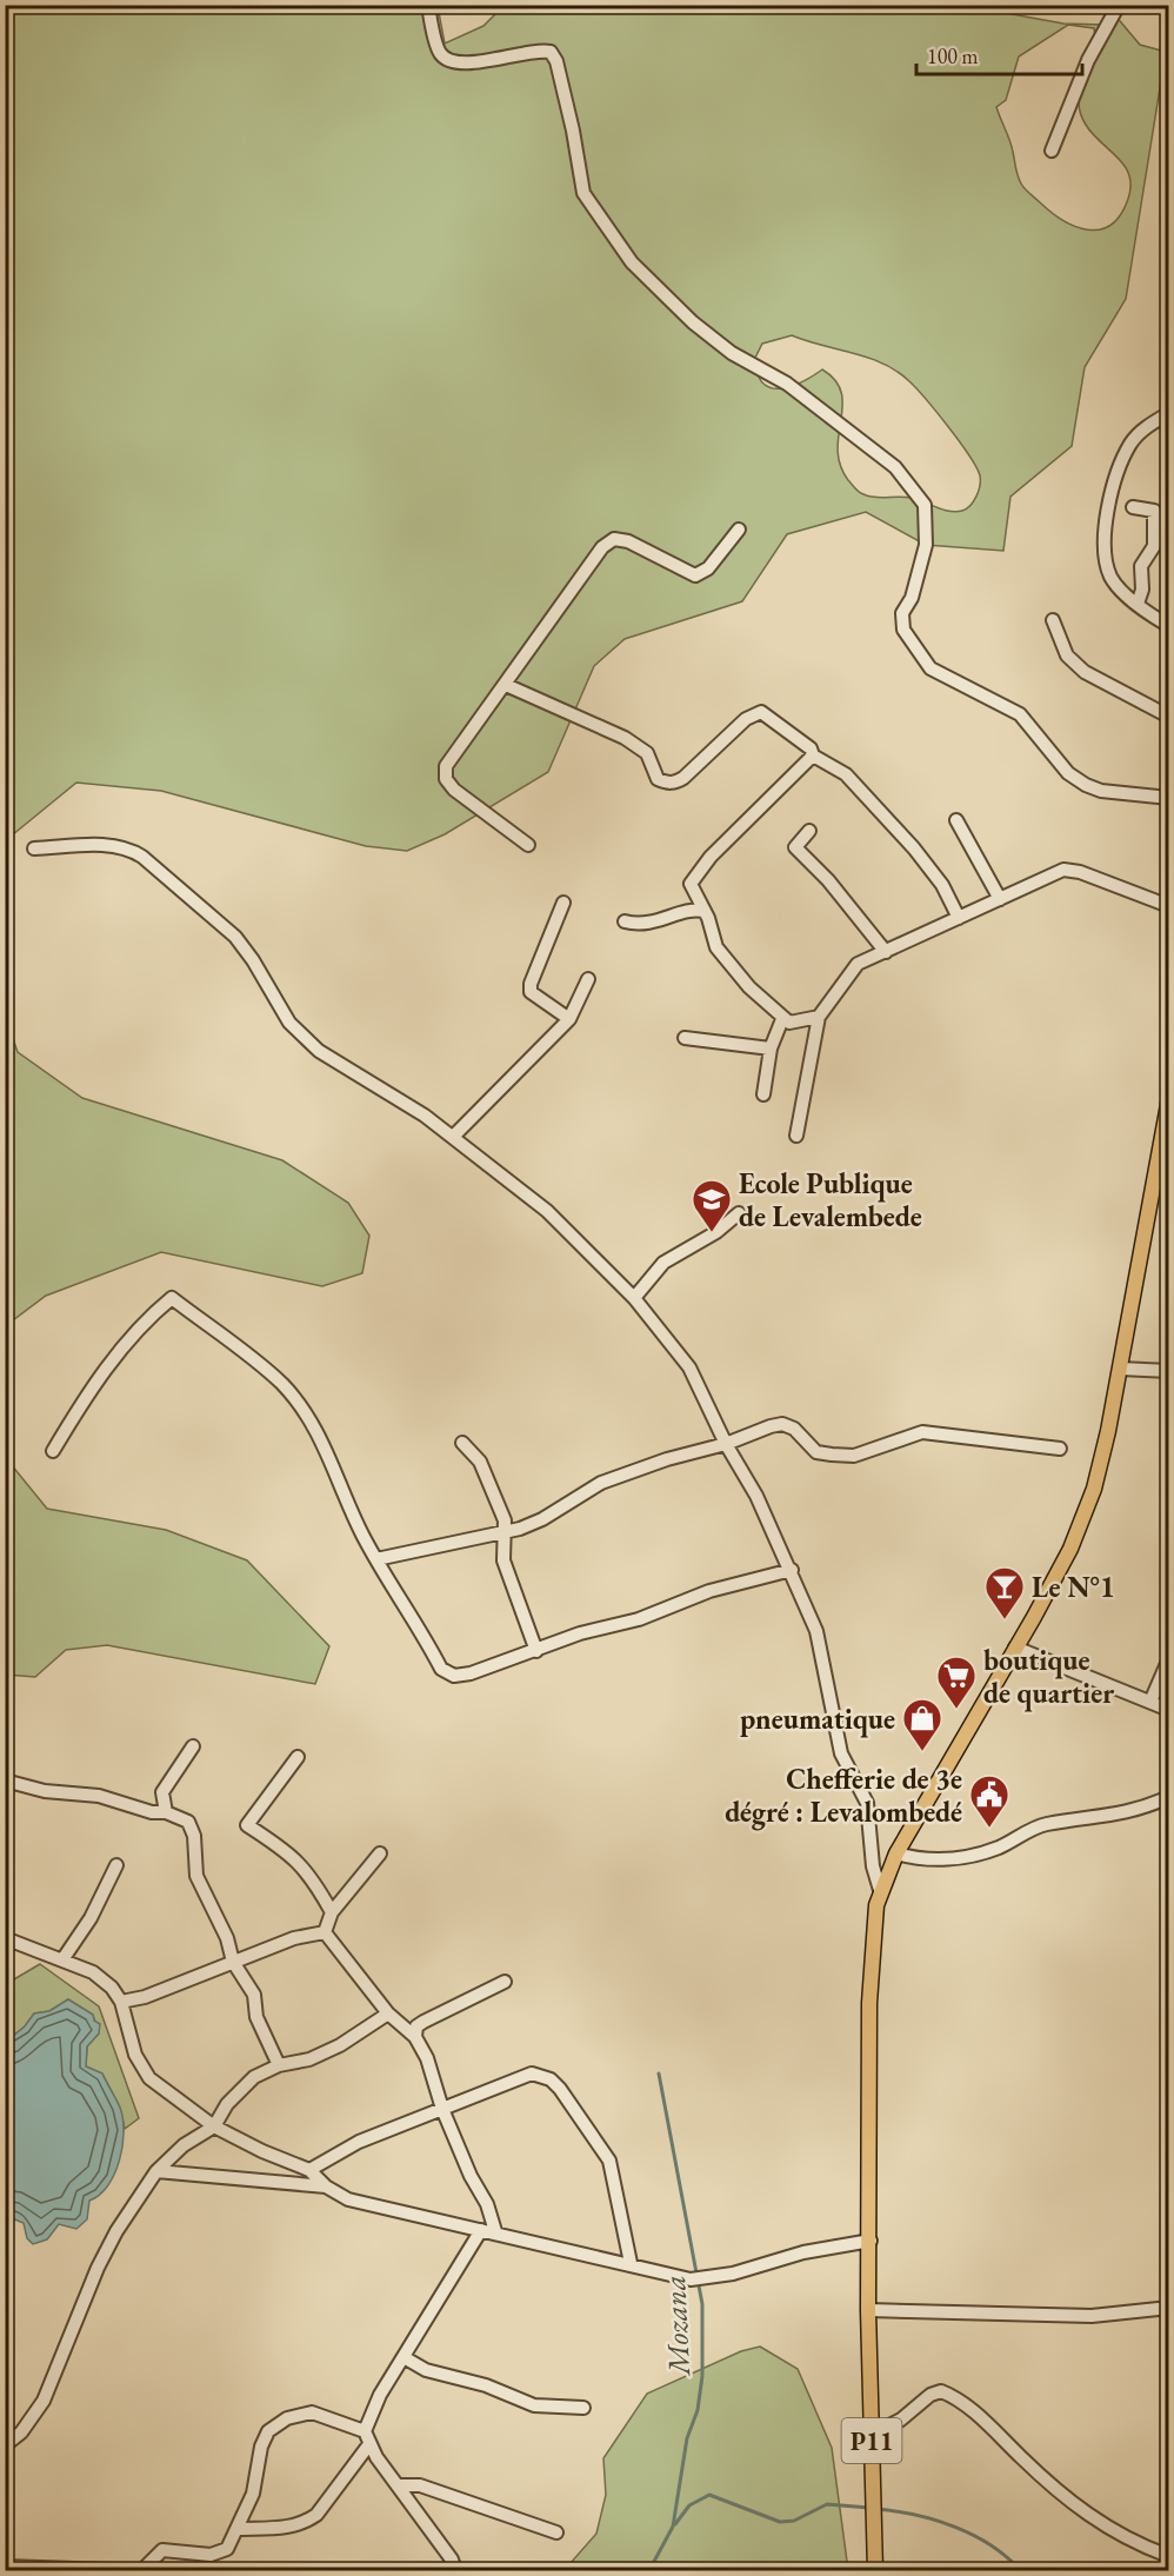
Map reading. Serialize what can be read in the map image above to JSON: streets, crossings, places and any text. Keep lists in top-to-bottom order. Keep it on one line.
{"streets":{"main road":["P11"]},"water":["Mozana"],"places":{"school or university":["Ecole Publique de Levalembede"],"bar":["Le N°1"],"supermarket":["boutique de quartier"],"shop":["pneumatique"],"public building":["Chefferie de 3e dégré : Levalombedé"]},"scale_bar":"100 m"}
